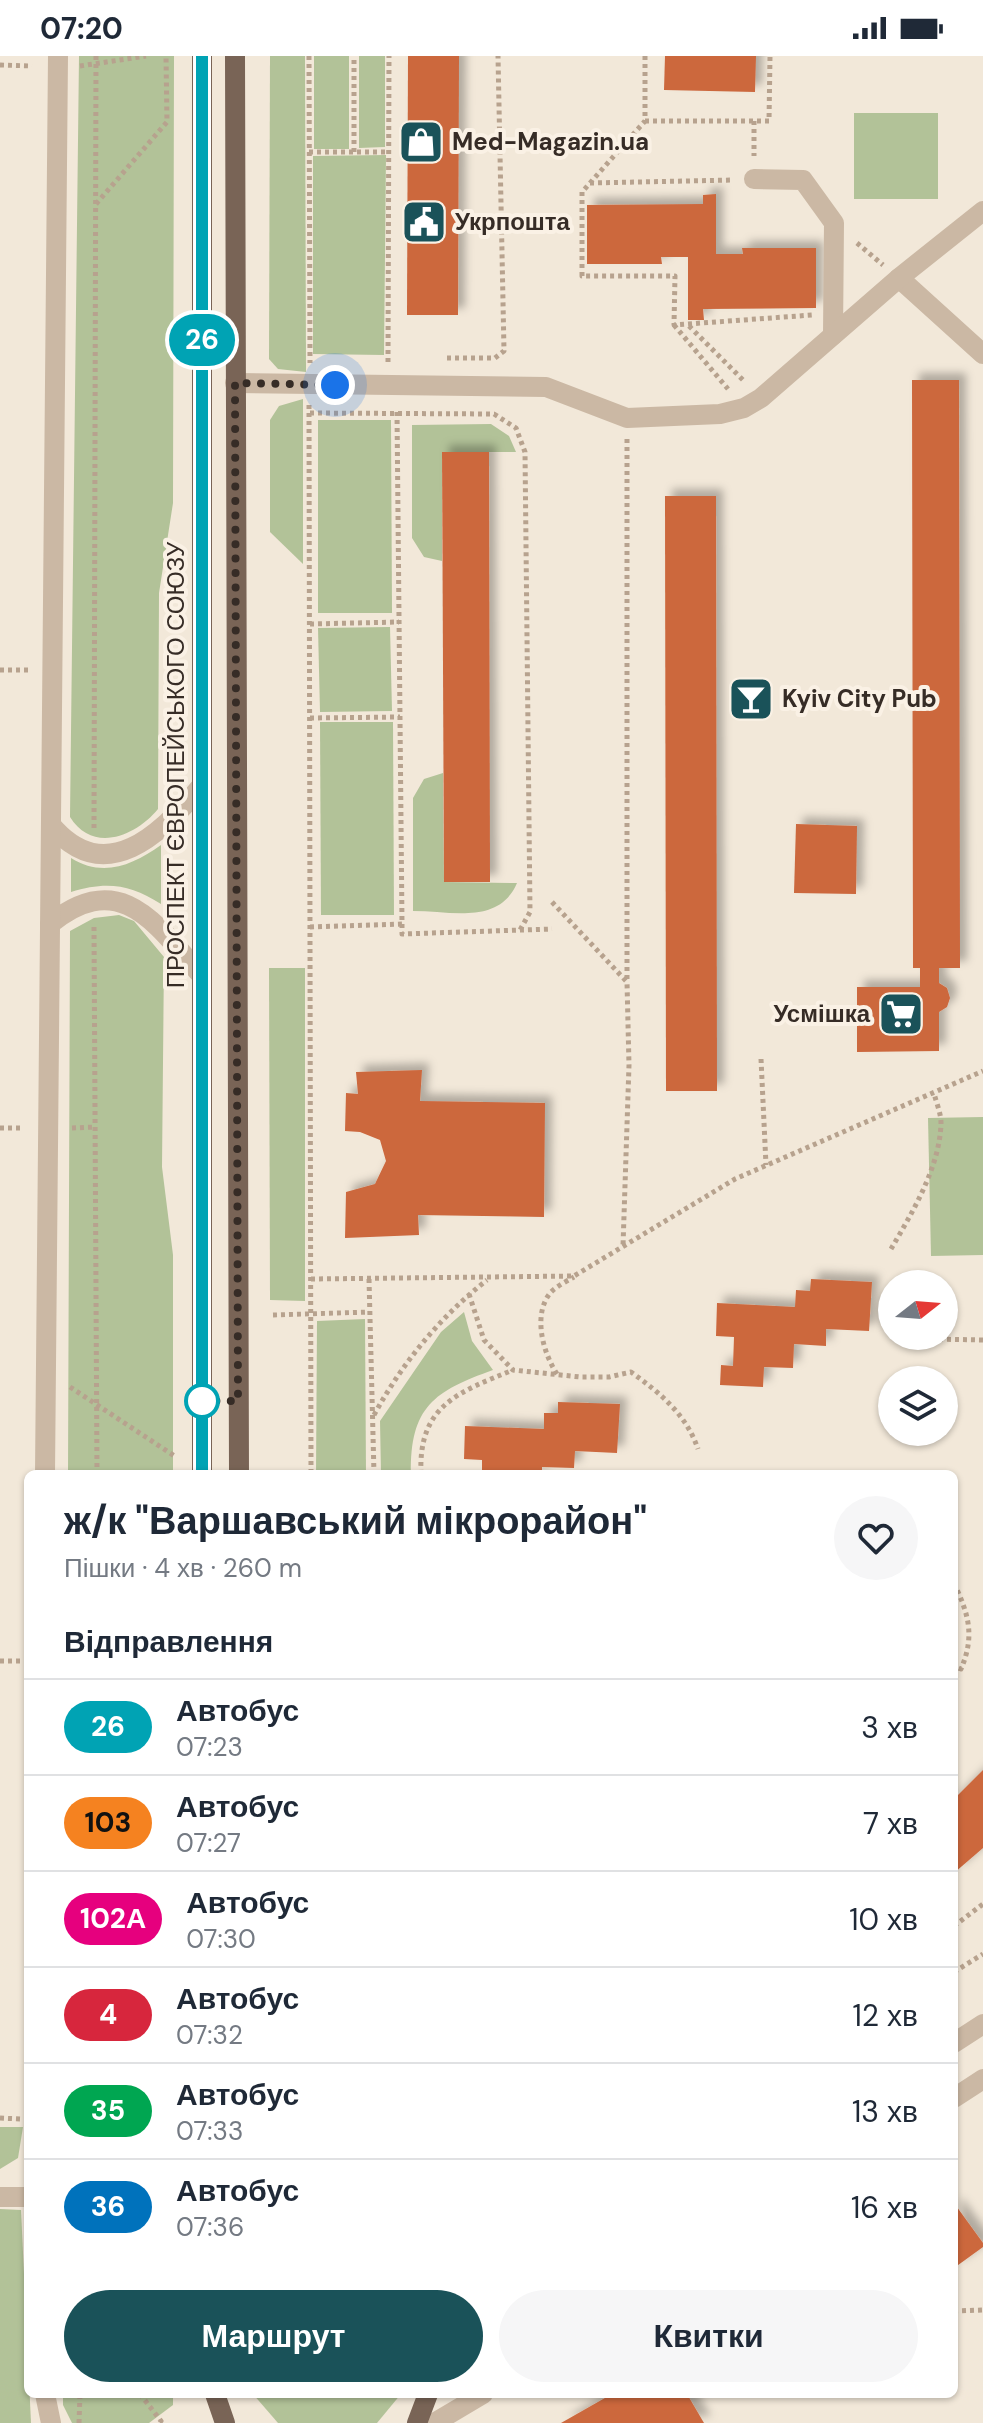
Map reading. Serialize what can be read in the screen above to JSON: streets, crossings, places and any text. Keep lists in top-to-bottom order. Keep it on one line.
{"streets":{"main road":["ПРОСПЕКТ ЄВРОПЕЙСЬКОГО СОЮЗУ"]},"places":{"shop":["Med-Magazin.ua"],"public building":["Укрпошта"],"bar":["Kyiv City Pub"],"supermarket":["Усмішка"]},"lines":["bus line 26"],"north":"right","page":{"status":"07:20","on_map":"26","heading":[["ж/к \"Варшавський мікрорайон\"","Пішки · 4 хв · 260 m"],"Відправлення"],"list":[{"mark":"26","name":"Автобус","note":"07:23","value":"3 хв"},{"mark":"103","name":"Автобус","note":"07:27","value":"7 хв"},{"mark":"102А","name":"Автобус","note":"07:30","value":"10 хв"},{"mark":"4","name":"Автобус","note":"07:32","value":"12 хв"},{"mark":"35","name":"Автобус","note":"07:33","value":"13 хв"},{"mark":"36","name":"Автобус","note":"07:36","value":"16 хв"}],"buttons":["Маршрут","Квитки"]}}
